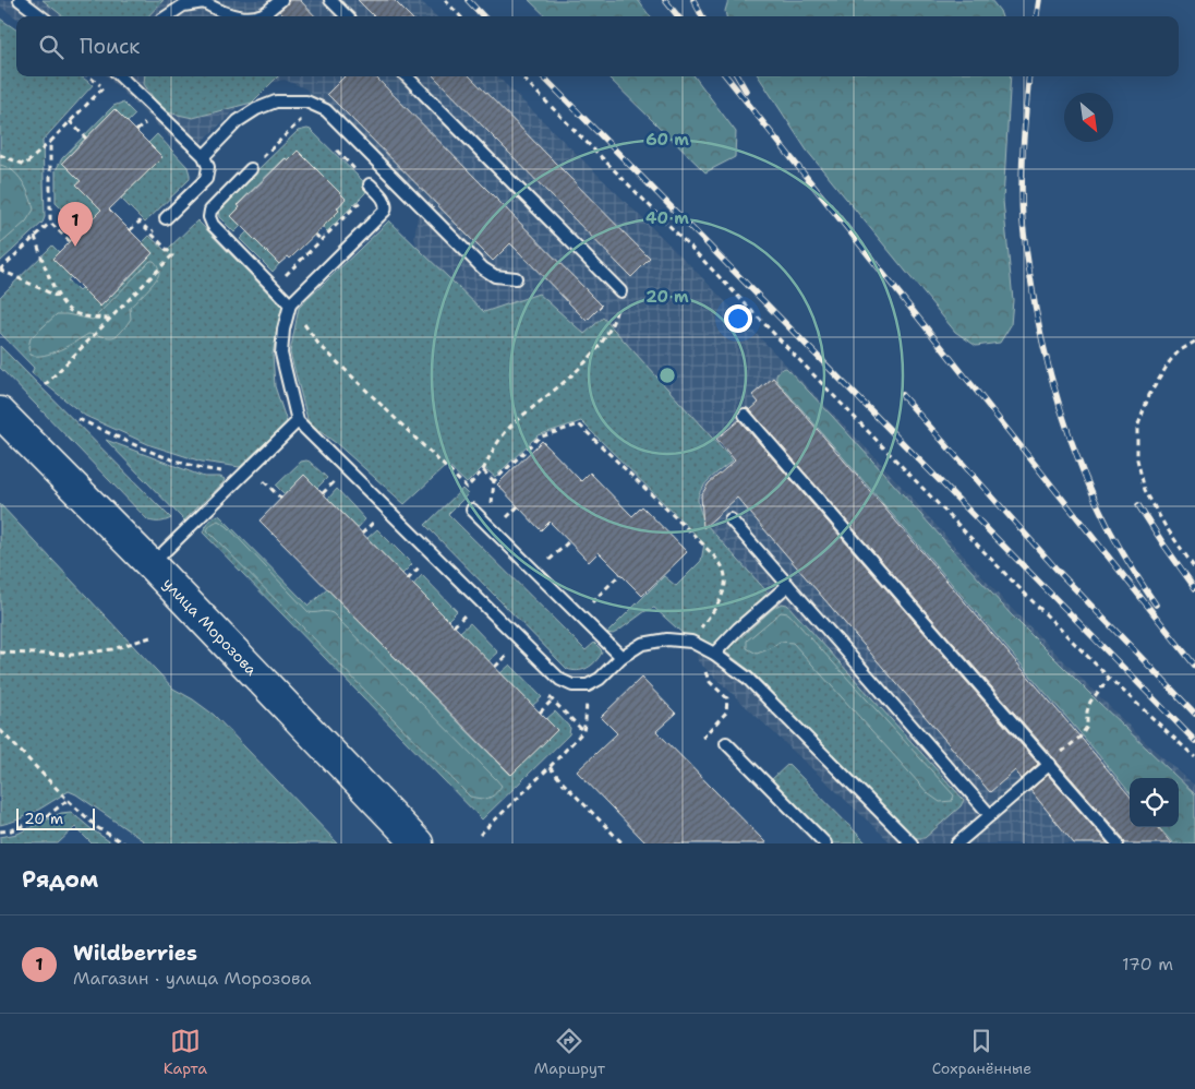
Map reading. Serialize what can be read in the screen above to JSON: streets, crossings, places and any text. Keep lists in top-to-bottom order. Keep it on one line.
{"streets":{"main road":["улица Морозова"]},"scale_bar":"20 m","north":"bottom right","page":{"search":"Поиск","pins":"1","scale":"20 m","heading":"Рядом","list":[{"mark":"1","name":"Wildberries","note":"Магазин · улица Морозова","value":"170 m"}],"nav":["Карта","Маршрут","Сохранённые"]},"rings":["60 m","40 m","20 m"]}
